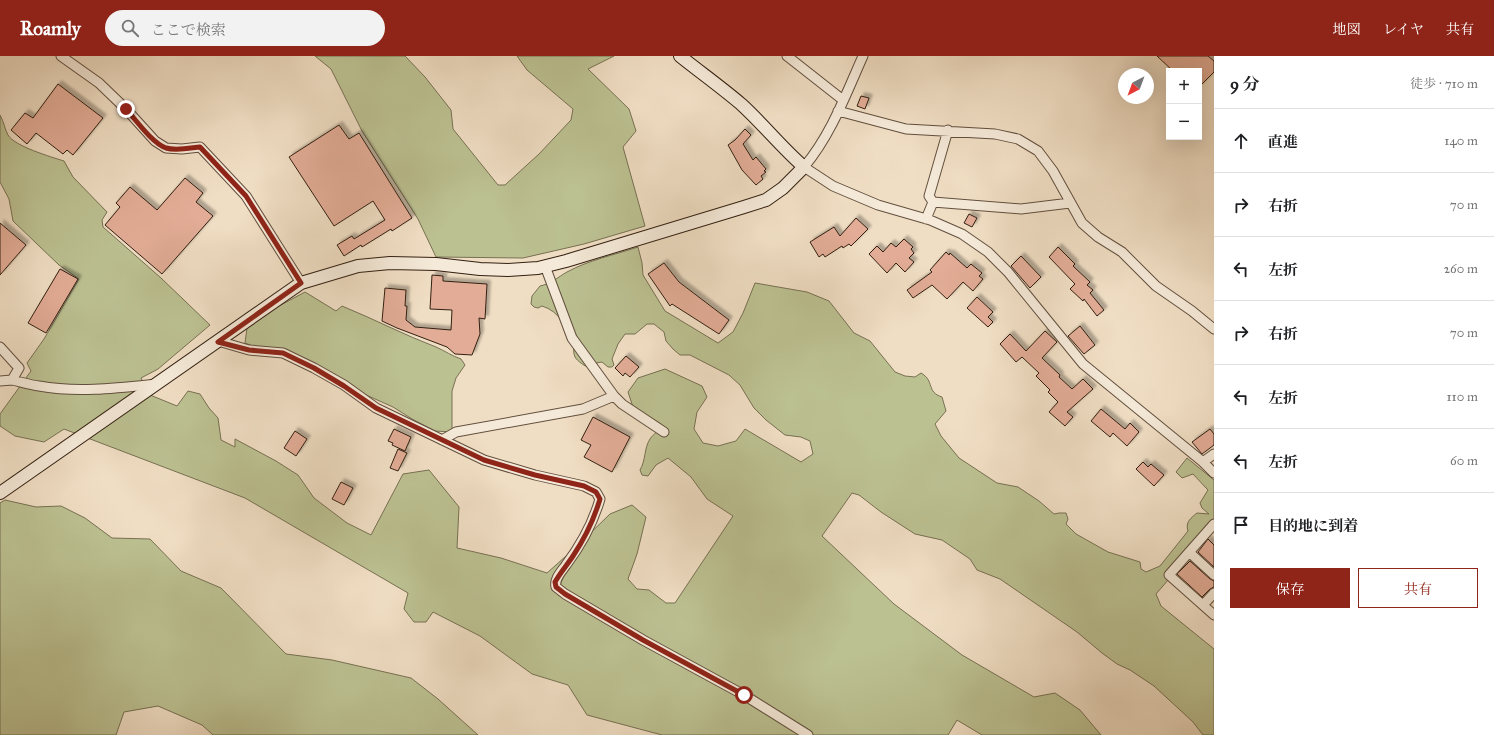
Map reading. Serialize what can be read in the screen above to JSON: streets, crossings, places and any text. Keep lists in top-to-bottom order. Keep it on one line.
{"north":"bottom left","page":{"header":"Roamly","search":"ここで検索","nav":["地図","レイヤ","共有"],"heading":["9 分","徒歩 · 710 m"],"map_buttons":["+","−"],"list":[["直進","140 m"],["右折","70 m"],["左折","260 m"],["右折","70 m"],["左折","110 m"],["左折","60 m"],"目的地に到着"],"buttons":["保存","共有"]}}
